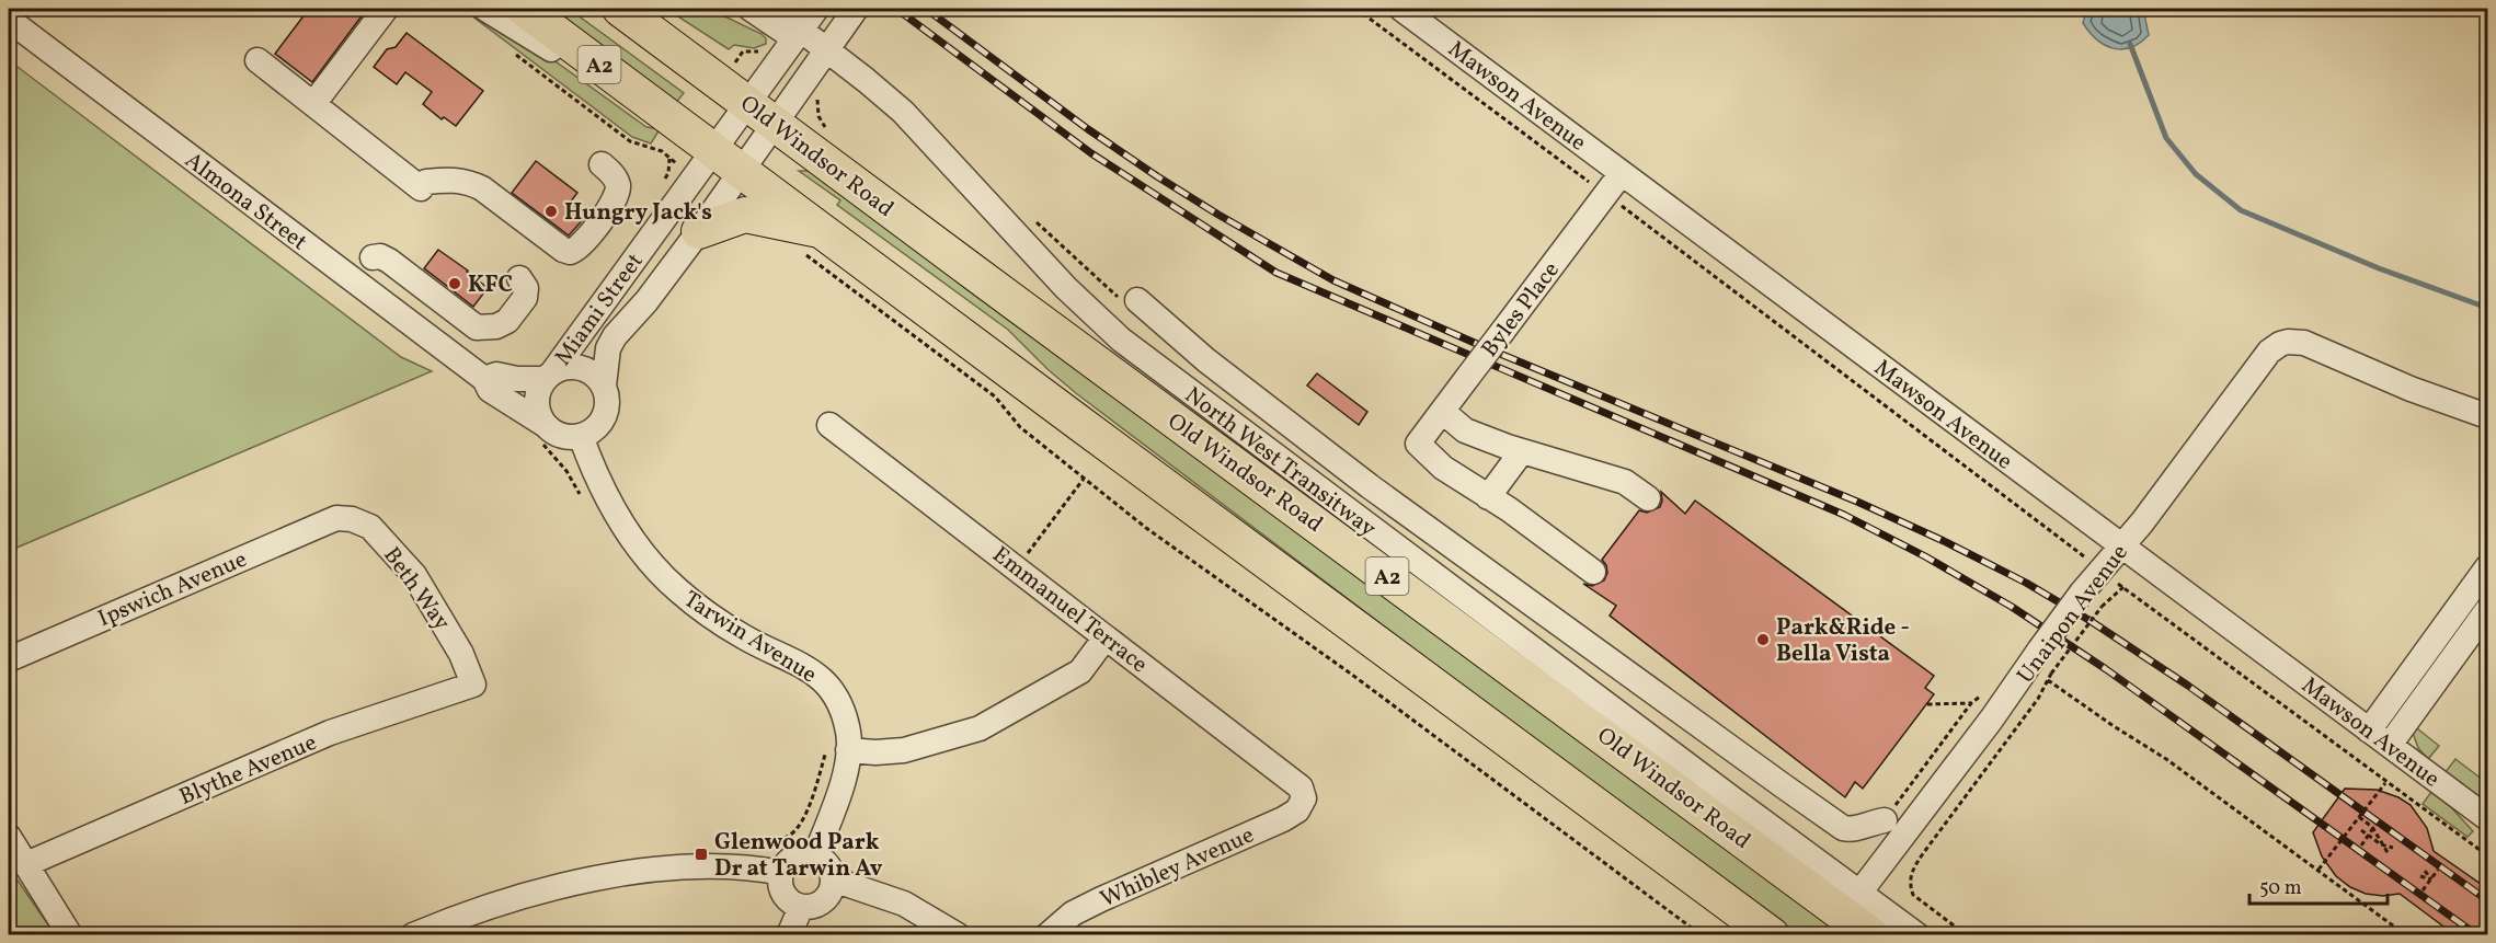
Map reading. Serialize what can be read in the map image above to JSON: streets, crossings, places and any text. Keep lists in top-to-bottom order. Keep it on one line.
{"streets":{"highway":["A2","Old Windsor Road"],"street":["Mawson Avenue","Almona Street","Miami Street","Byles Place","North West Transitway","Ipswich Avenue","Beth Way","Emmanuel Terrace","Unaipon Avenue","Tarwin Avenue","Blythe Avenue","Whibley Avenue"]},"crossings":[["A2","Miami Street"],["Mawson Avenue","Byles Place"],["Mawson Avenue","Unaipon Avenue"],["Old Windsor Road","Miami Street"],["Almona Street","Miami Street"],["Almona Street","Tarwin Avenue"],["Miami Street","Tarwin Avenue"],["North West Transitway","Unaipon Avenue"],["Ipswich Avenue","Beth Way"],["Beth Way","Blythe Avenue"],["Emmanuel Terrace","Whibley Avenue"]],"places":{"other":["Hungry Jack's","KFC","Park&Ride - Bella Vista"],"transit":["Glenwood Park Dr at Tarwin Av"]},"scale_bar":"50 m"}
